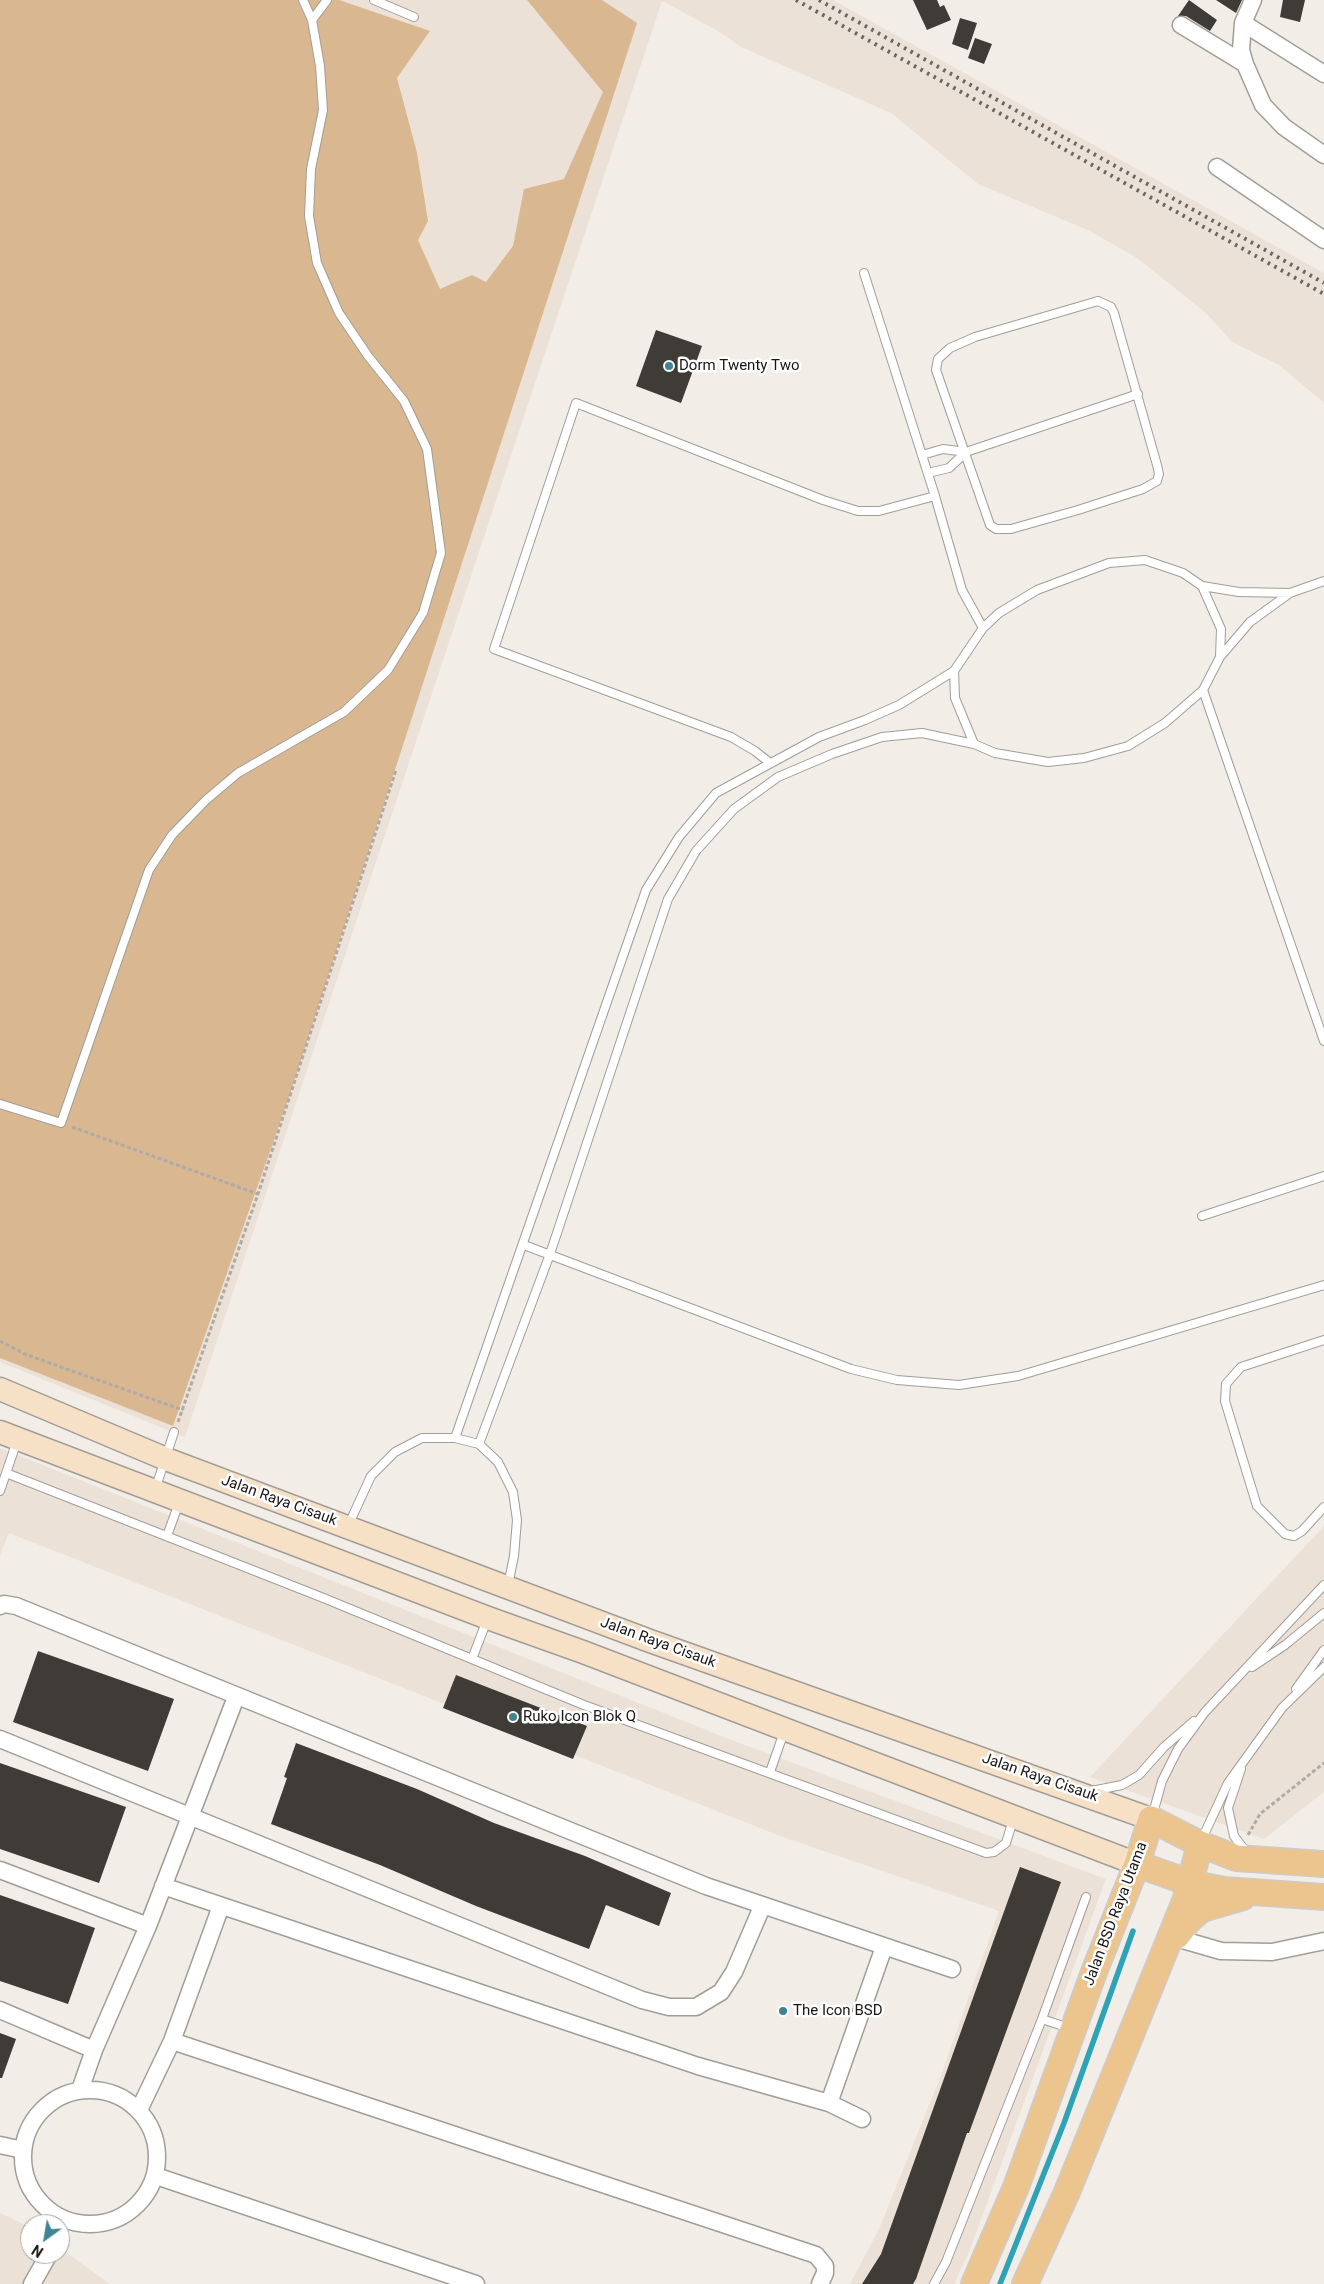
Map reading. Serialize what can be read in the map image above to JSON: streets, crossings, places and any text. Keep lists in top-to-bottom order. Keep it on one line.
{"streets":{"main road":["Jalan Raya Cisauk","Jalan BSD Raya Utama"]},"crossings":[["Jalan Raya Cisauk","Jalan BSD Raya Utama"]],"places":["Dorm Twenty Two","Ruko Icon Blok Q","The Icon BSD"],"north":"bottom left"}
